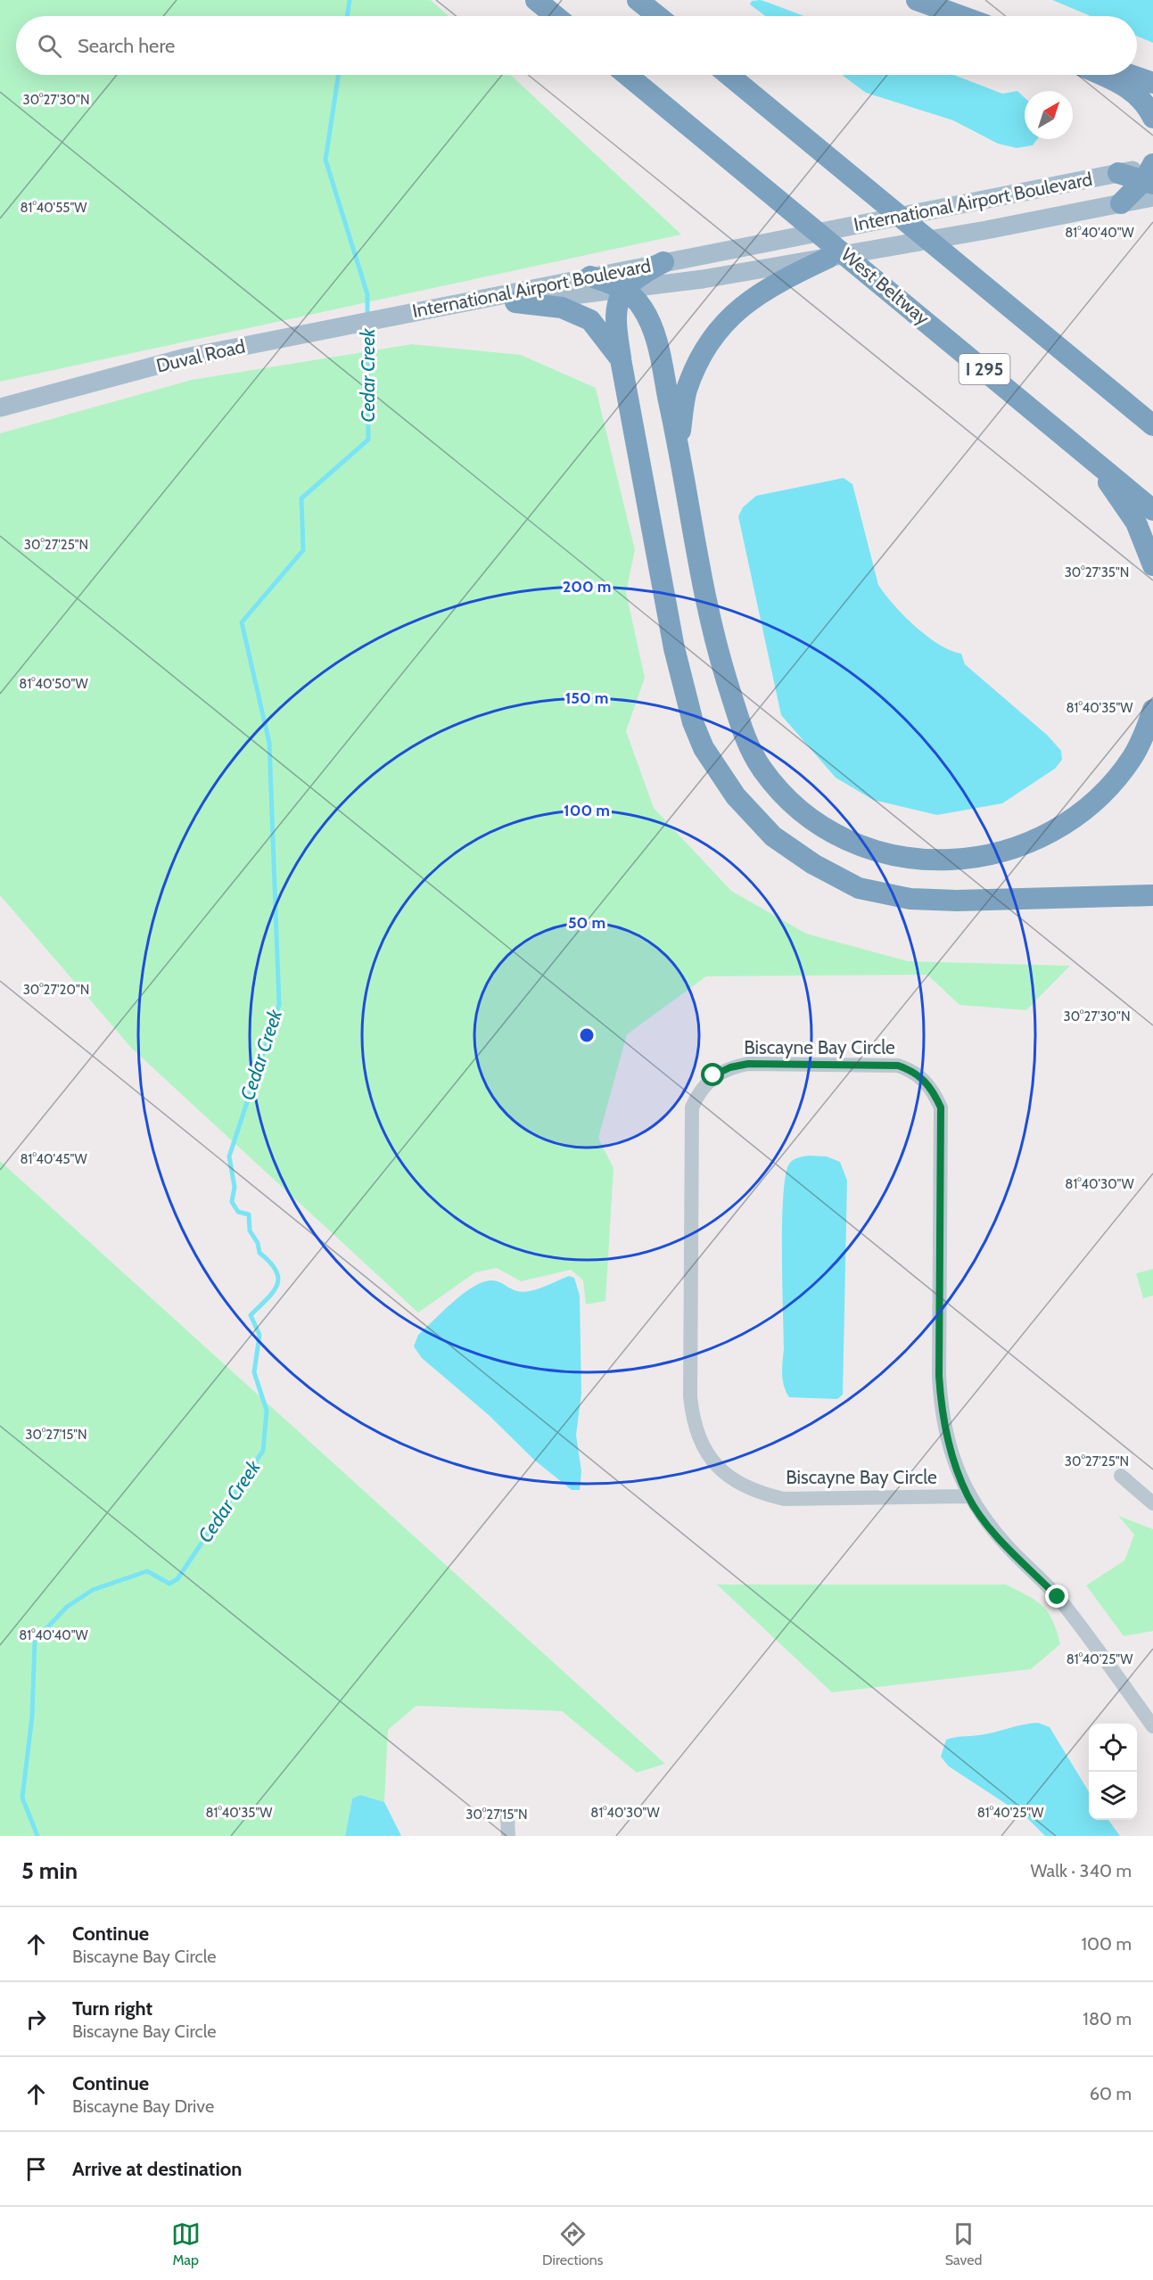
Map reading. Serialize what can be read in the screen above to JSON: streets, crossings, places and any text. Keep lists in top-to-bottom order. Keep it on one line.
{"streets":{"highway":["West Beltway","I 295"],"main road":["International Airport Boulevard","Duval Road"],"street":["Biscayne Bay Circle"]},"crossings":[["International Airport Boulevard","Duval Road"]],"water":["Cedar Creek"],"north":"top right","page":{"search":"Search here","heading":["5 min","Walk · 340 m"],"list":[["Continue","Biscayne Bay Circle","100 m"],["Turn right","Biscayne Bay Circle","180 m"],["Continue","Biscayne Bay Drive","60 m"],"Arrive at destination"],"nav":["Map","Directions","Saved"]},"coordinates":["30°27'30\"N","81°40'55\"W","81°40'40\"W","30°27'25\"N","30°27'35\"N","81°40'50\"W","81°40'35\"W","30°27'20\"N","81°40'45\"W","81°40'30\"W","30°27'15\"N","81°40'25\"W"],"rings":["200 m","150 m","100 m","50 m"]}
